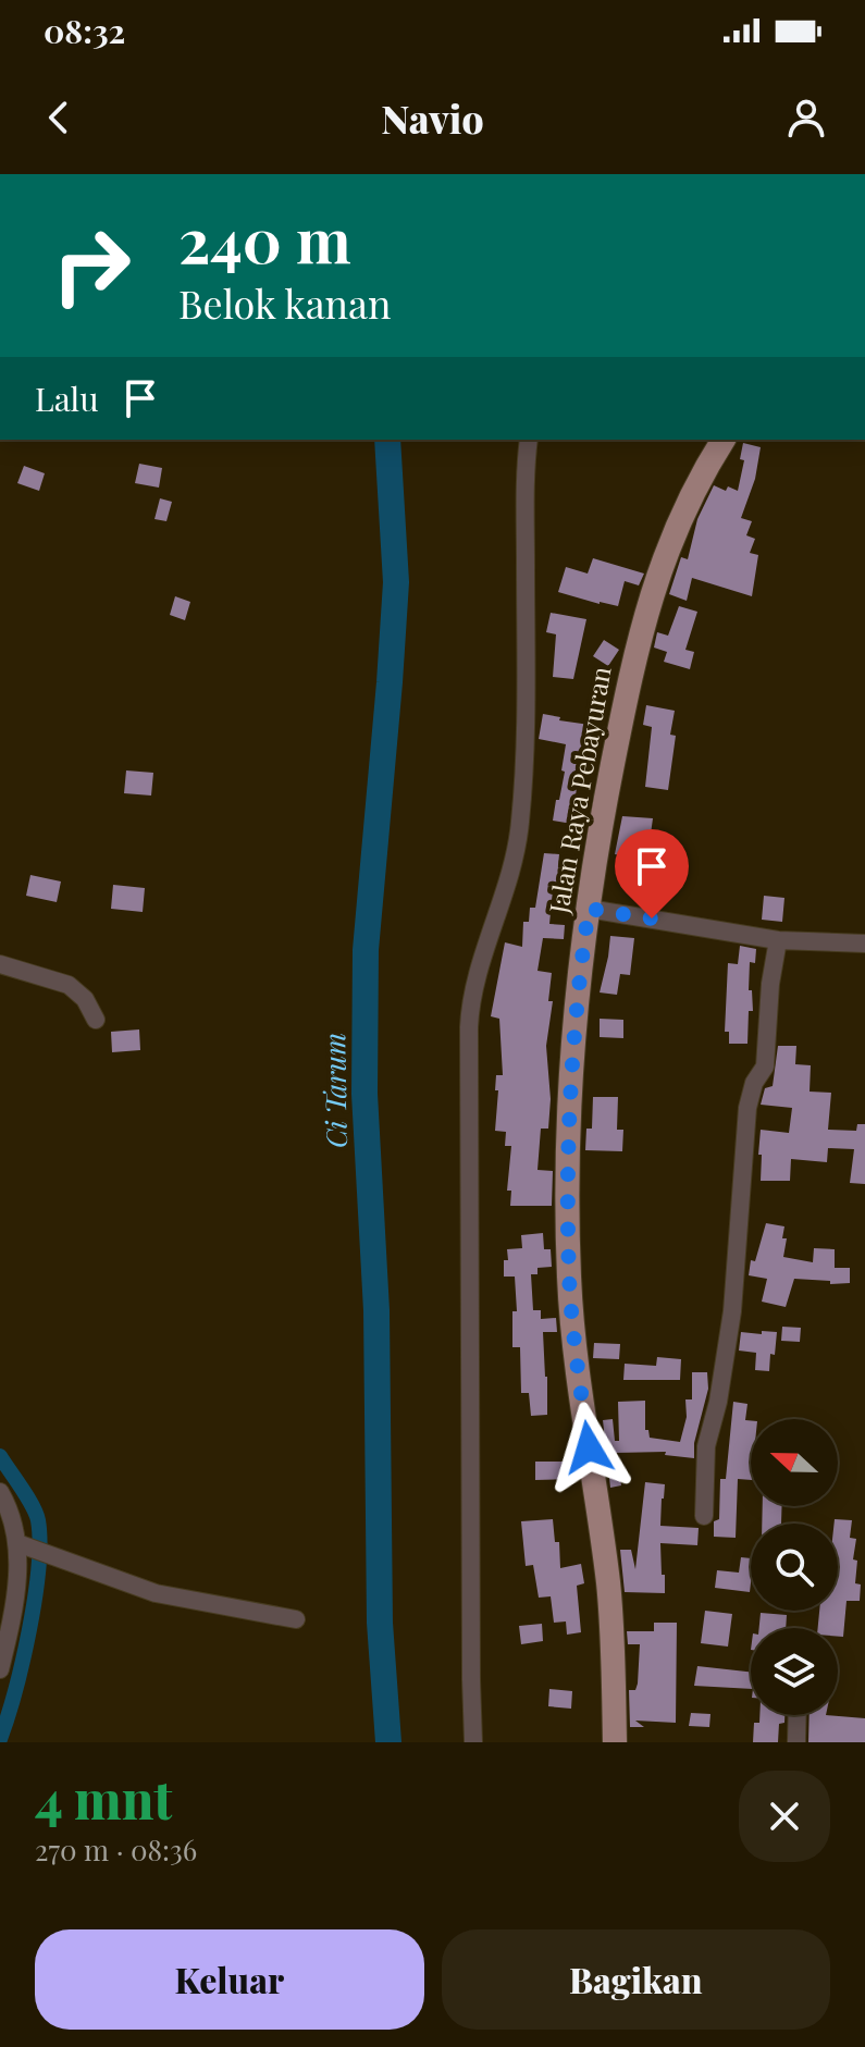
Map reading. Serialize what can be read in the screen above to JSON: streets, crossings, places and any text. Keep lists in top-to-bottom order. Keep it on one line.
{"streets":{"main road":["Jalan Raya Pebayuran"]},"water":["Ci Tarum"],"north":"left","page":{"status":"08:32","header":"Navio","turn":["240 m","Belok kanan"],"then":"Lalu","heading":["4 mnt","270 m · 08:36"],"buttons":["Keluar","Bagikan"]}}
